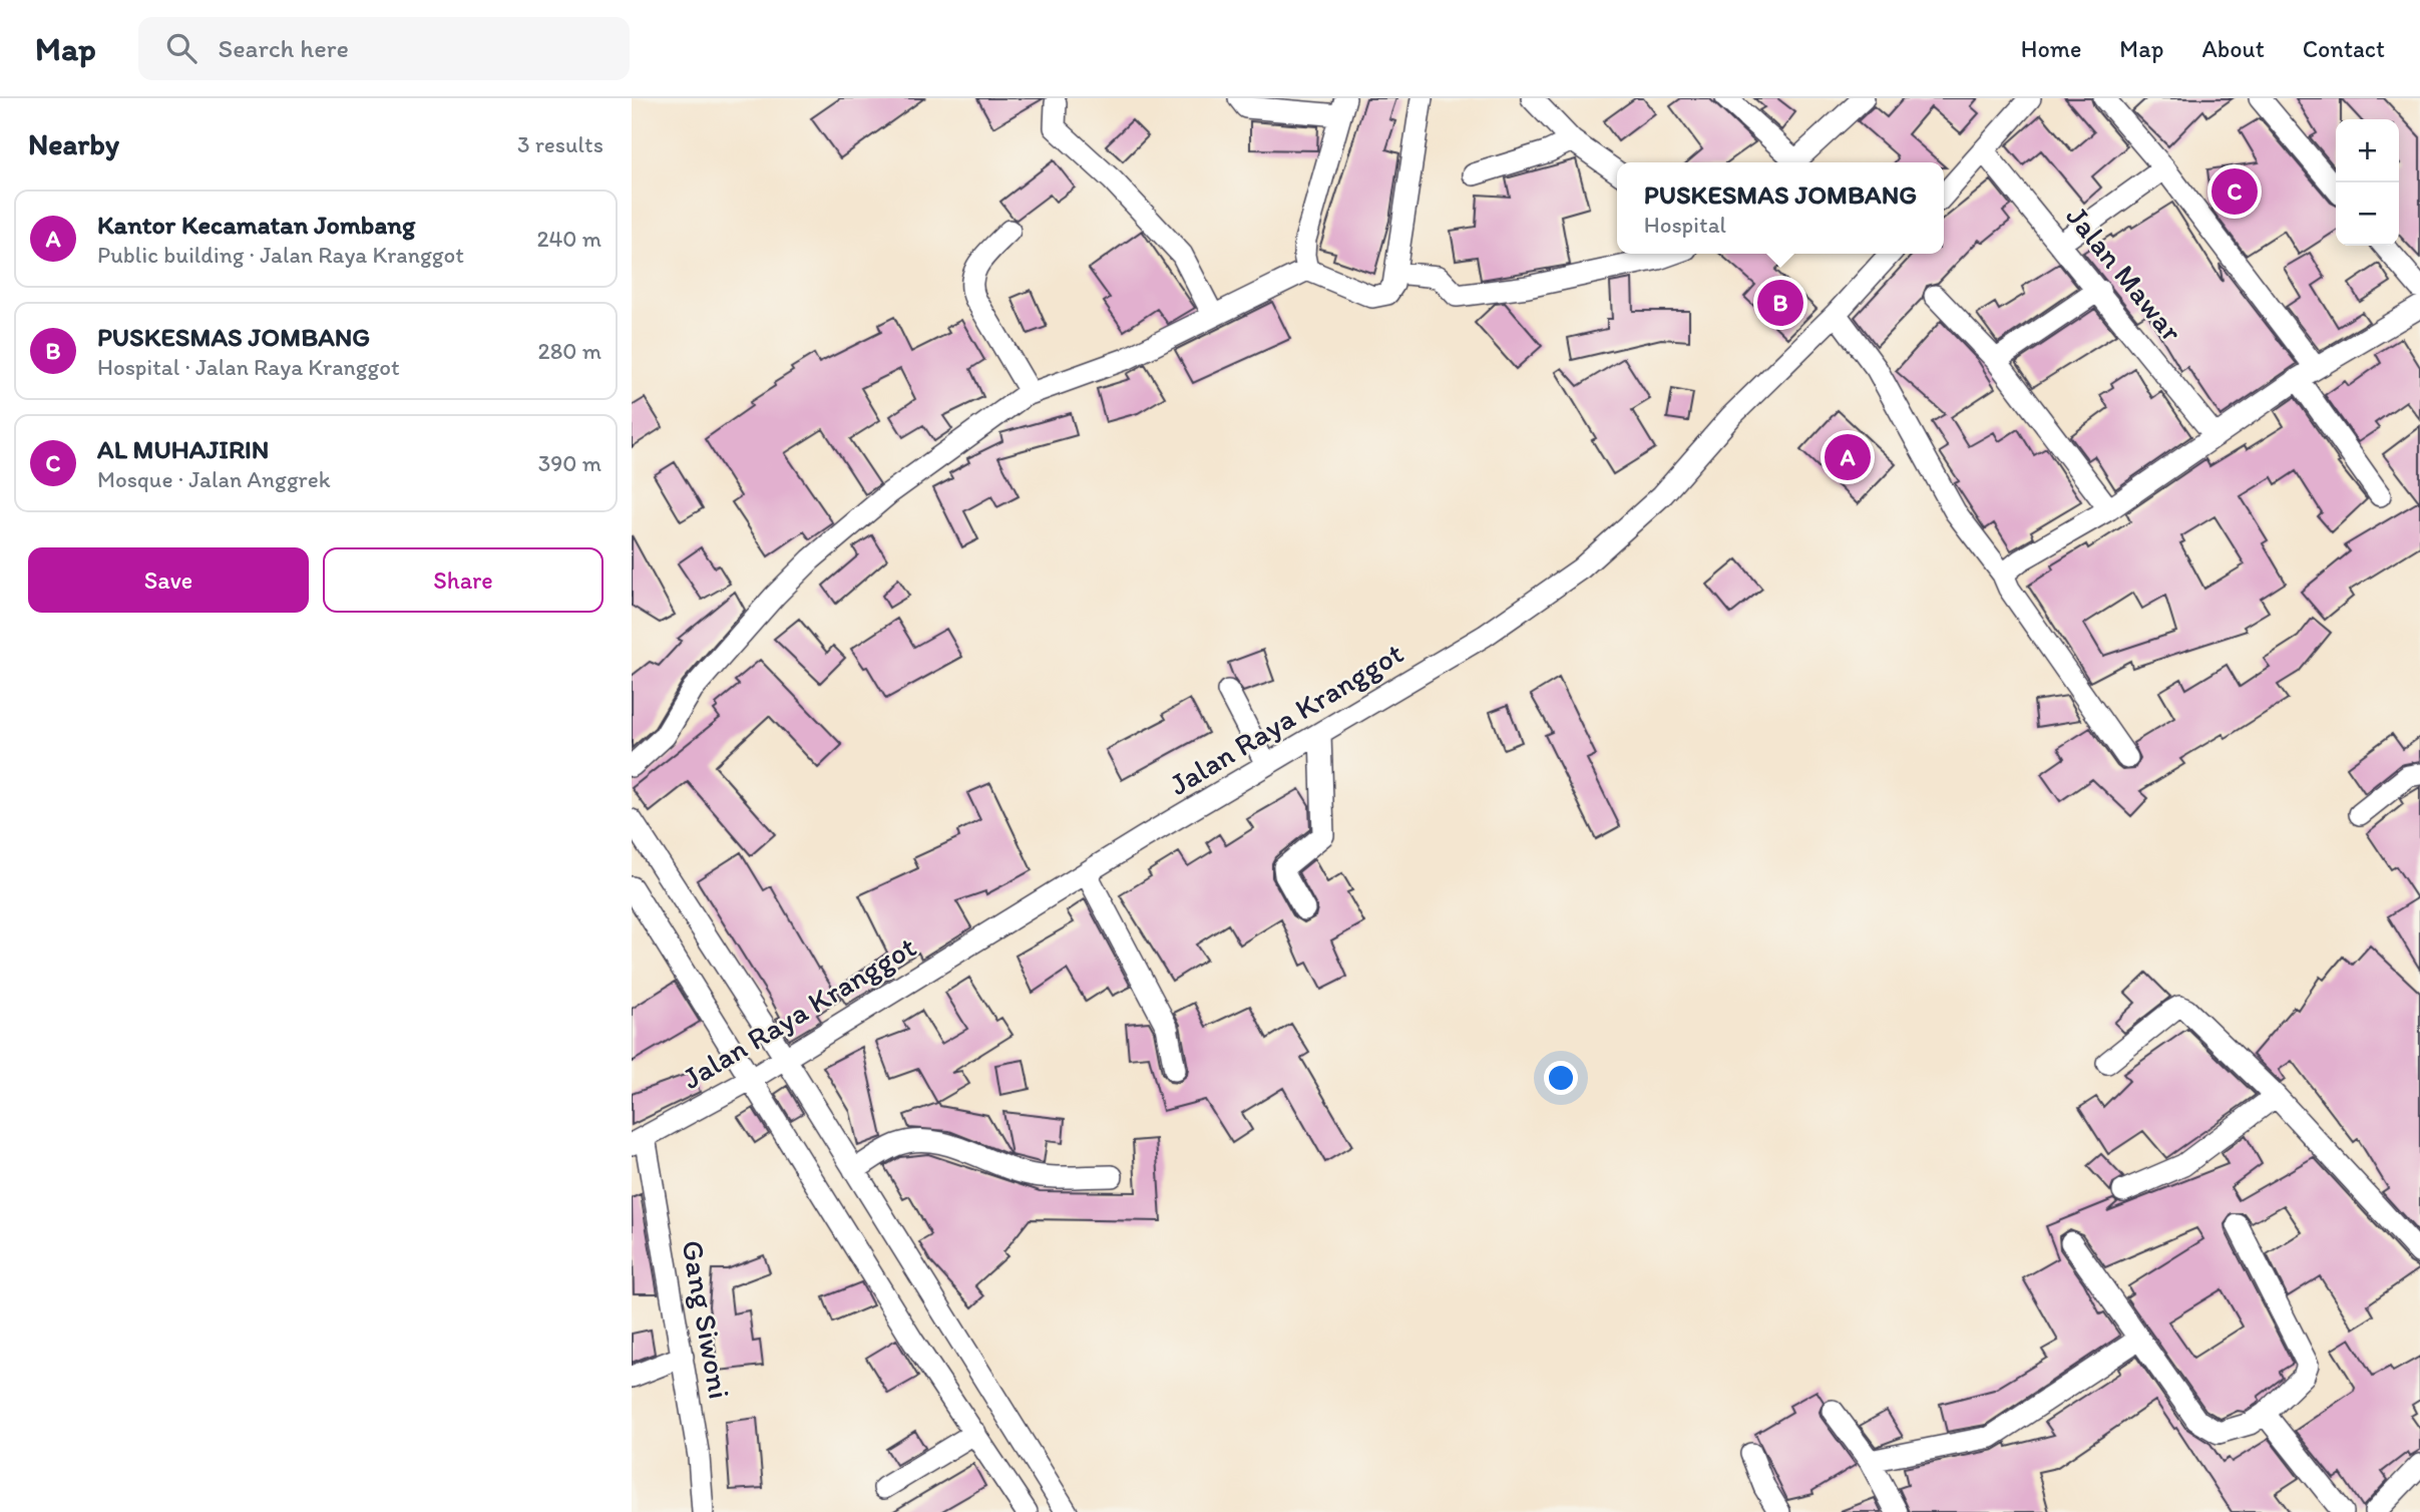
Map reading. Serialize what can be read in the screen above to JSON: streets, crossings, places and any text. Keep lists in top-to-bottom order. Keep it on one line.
{"streets":{"street":["Jalan Mawar","Jalan Raya Kranggot","Gang Siwoni"]},"crossings":[["Jalan Raya Kranggot","Gang Siwoni"]],"page":{"header":"Map","search":"Search here","nav":["Home","Map","About","Contact"],"heading":["Nearby","3 results"],"map_buttons":["+","−"],"popup":["PUSKESMAS JOMBANG","Hospital"],"pins":["C","B","A"],"list":[{"mark":"A","name":"Kantor Kecamatan Jombang","note":"Public building · Jalan Raya Kranggot","value":"240 m"},{"mark":"B","name":"PUSKESMAS JOMBANG","note":"Hospital · Jalan Raya Kranggot","value":"280 m"},{"mark":"C","name":"AL MUHAJIRIN","note":"Mosque · Jalan Anggrek","value":"390 m"}],"buttons":["Save","Share"]}}
